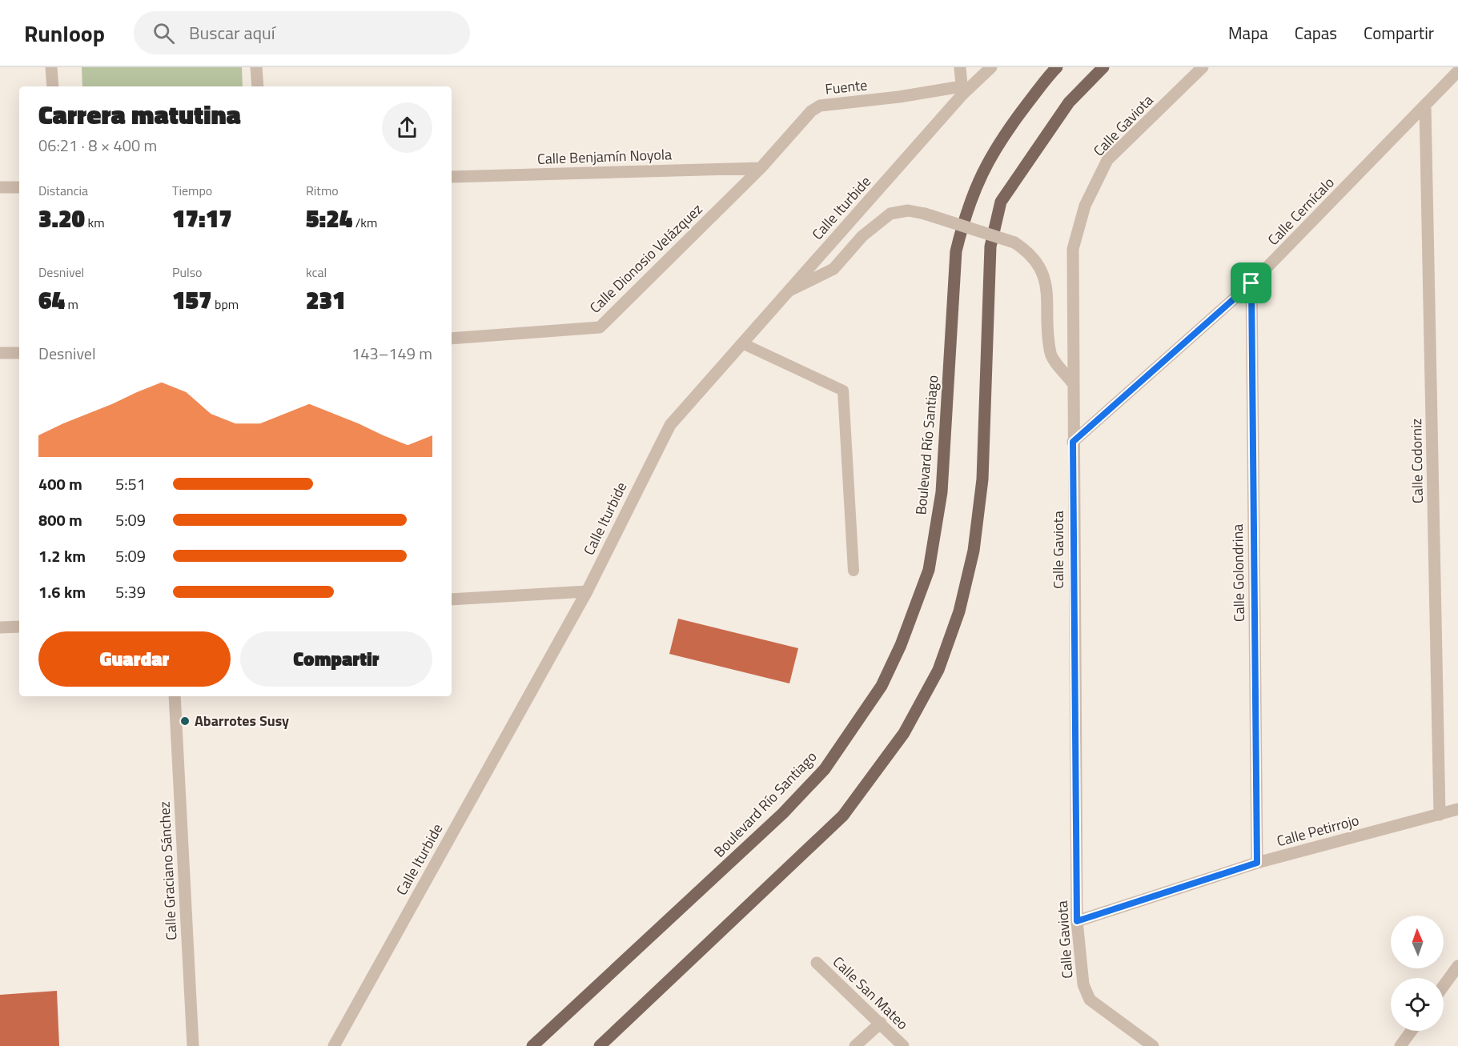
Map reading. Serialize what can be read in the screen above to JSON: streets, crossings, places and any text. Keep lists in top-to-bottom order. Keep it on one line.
{"streets":{"main road":["Boulevard Río Santiago"],"street":["Fuente","Calle Gaviota","Calle Benjamín Noyola","Calle Iturbide","Calle Cernícalo","Calle Dionosio Velázquez","Calle Codorniz","Calle Golondrina","Calle Petirrojo","Calle Graciano Sánchez","Calle San Mateo"]},"crossings":[["Fuente","Calle Benjamín Noyola"],["Fuente","Calle Iturbide"],["Fuente","Calle Dionosio Velázquez"],["Calle Gaviota","Calle Cernícalo"],["Calle Gaviota","Calle Petirrojo"],["Calle Benjamín Noyola","Calle Dionosio Velázquez"],["Calle Cernícalo","Calle Codorniz"],["Calle Cernícalo","Calle Golondrina"],["Calle Codorniz","Calle Petirrojo"],["Calle Golondrina","Calle Petirrojo"]],"places":["Abarrotes Susy"],"north":"top","page":{"header":"Runloop","search":"Buscar aquí","nav":["Mapa","Capas","Compartir"],"heading":["Carrera matutina","06:21 · 8 × 400 m"],"stats":[["Distancia","3.20 km"],["Tiempo","17:17"],["Ritmo","5:24 /km"],["Desnivel","64 m"],["Pulso","157 bpm"],["kcal","231"]],"chart":["Desnivel","143–149 m"],"list":[{"name":"400 m","note":"5:51"},{"name":"800 m","note":"5:09"},{"name":"1.2 km","note":"5:09"},{"name":"1.6 km","note":"5:39"}],"buttons":["Guardar","Compartir"]}}
